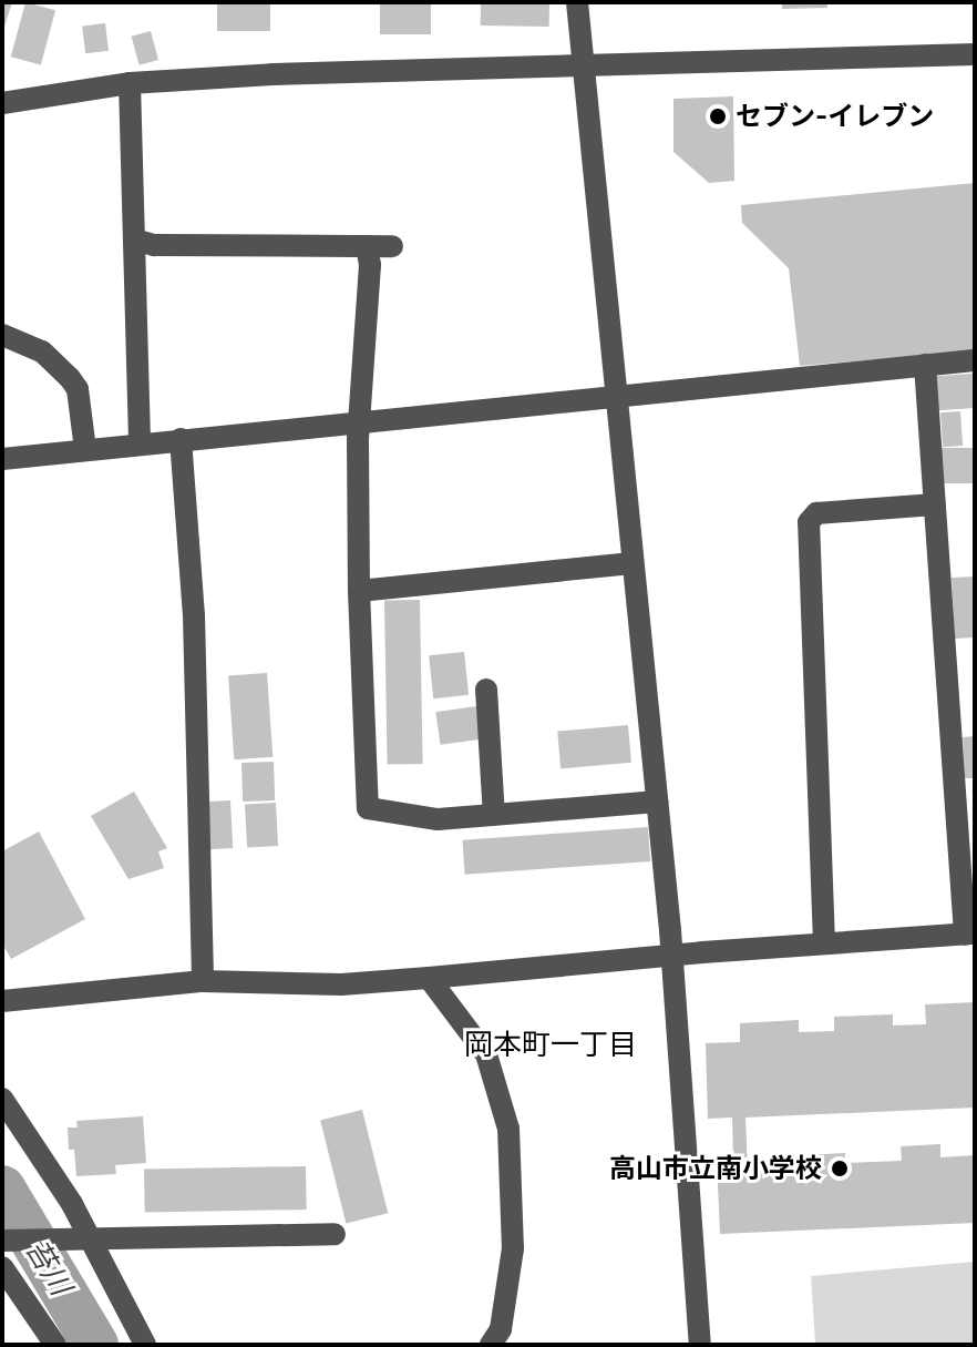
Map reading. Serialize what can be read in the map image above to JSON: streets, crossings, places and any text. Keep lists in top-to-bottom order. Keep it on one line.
{"districts":["岡本町一丁目"],"water":["苔川"],"places":["セブン-イレブン","高山市立南小学校"]}
